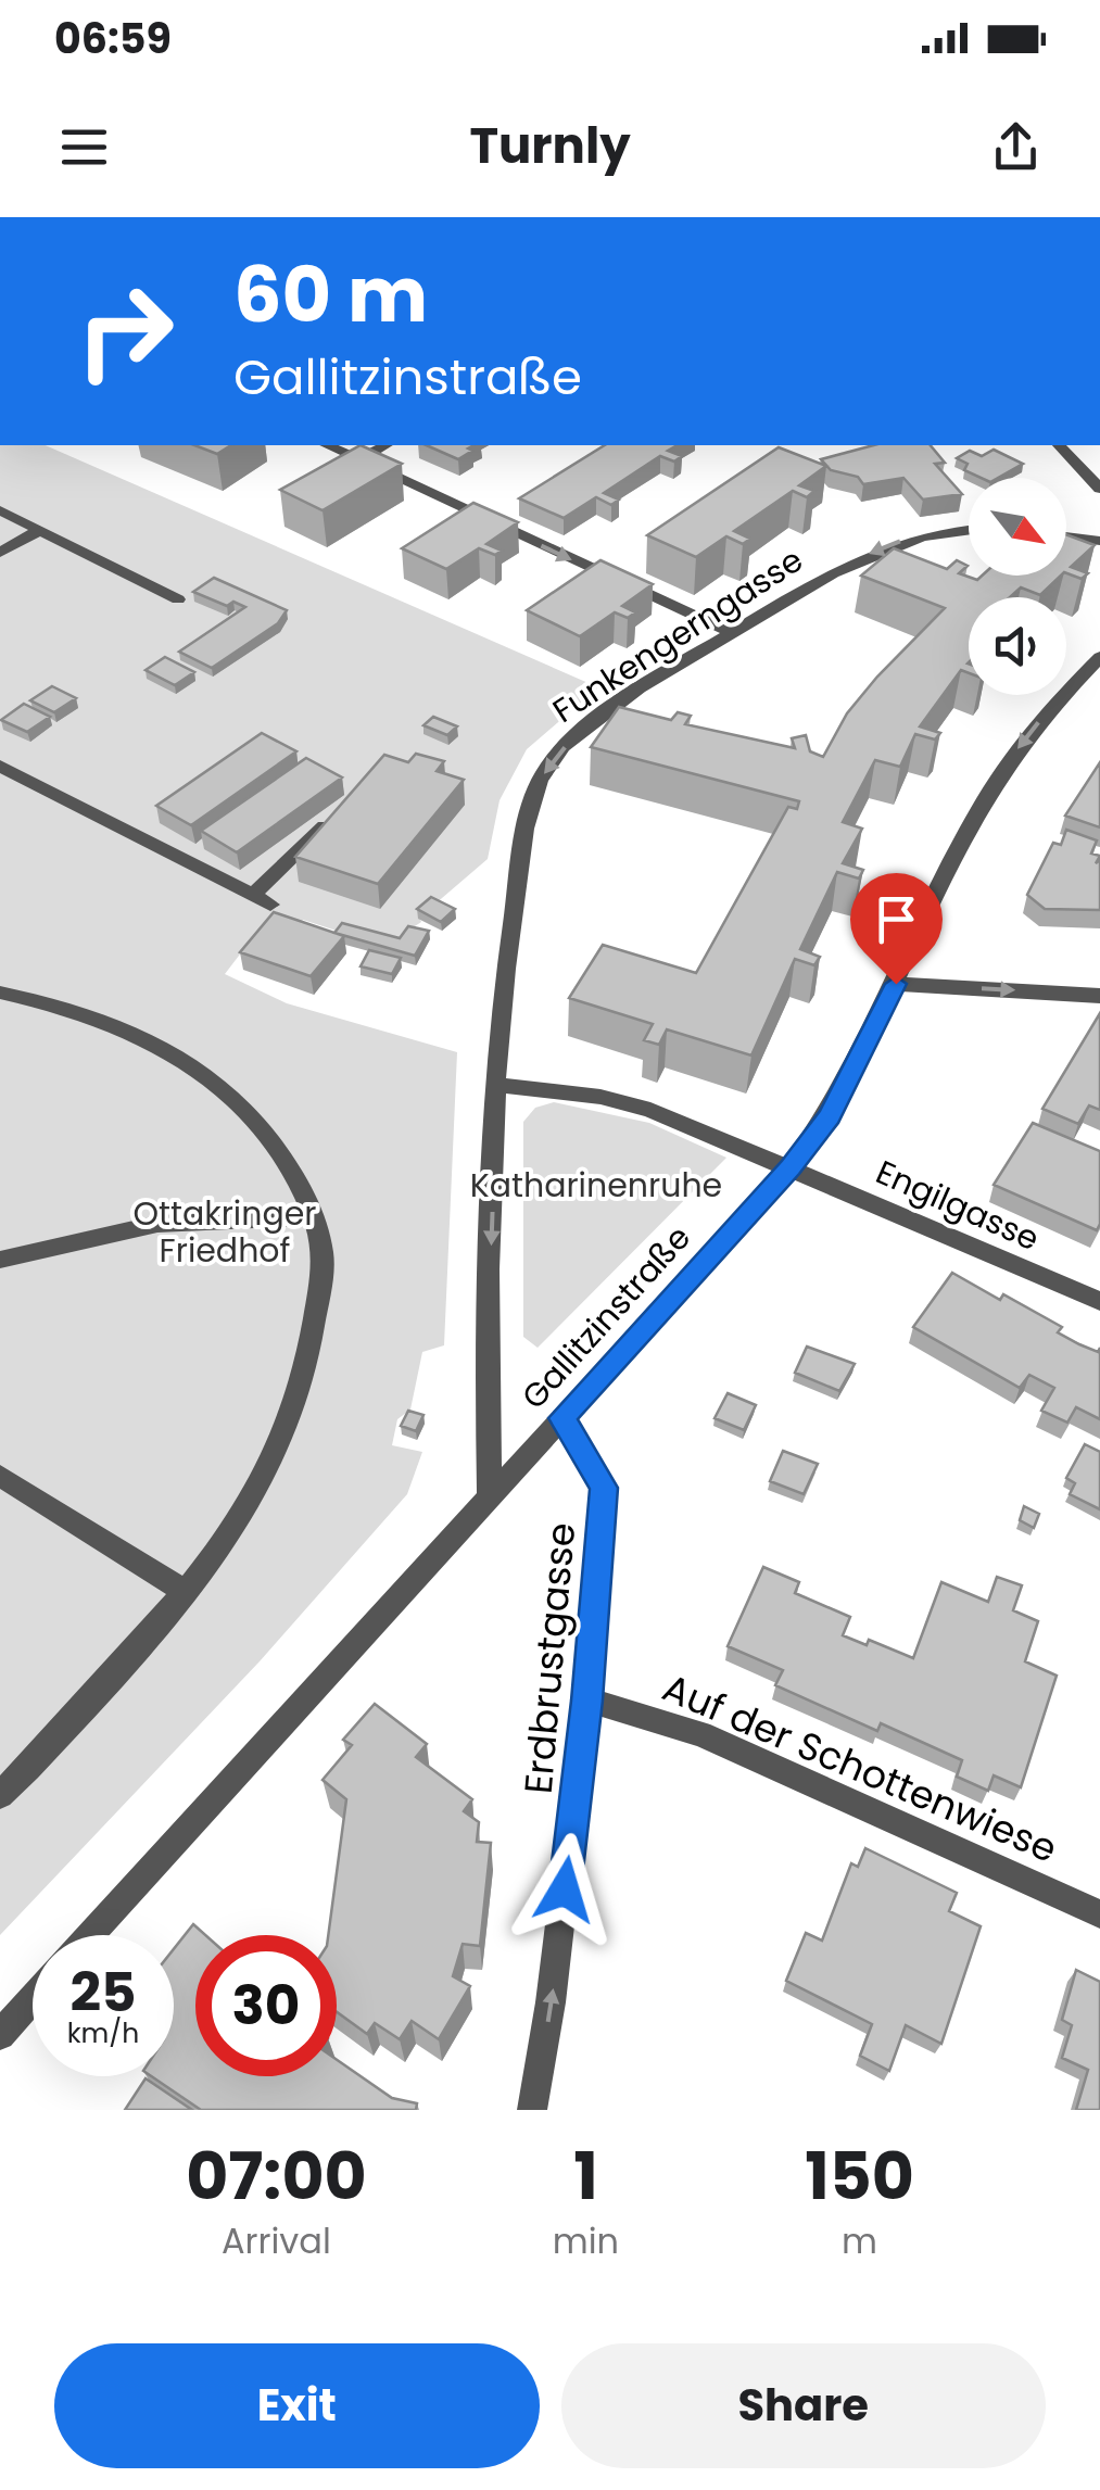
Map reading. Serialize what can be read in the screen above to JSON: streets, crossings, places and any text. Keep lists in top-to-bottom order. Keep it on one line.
{"streets":{"street":["Funkengerngasse","Engilgasse","Gallitzinstraße","Erdbrustgasse","Auf der Schottenwiese"]},"crossings":[["Funkengerngasse","Gallitzinstraße"],["Engilgasse","Gallitzinstraße"],["Gallitzinstraße","Erdbrustgasse"],["Erdbrustgasse","Auf der Schottenwiese"]],"one_way":["Funkengerngasse","Erdbrustgasse"],"parks":["Katharinenruhe","Ottakringer Friedhof"],"north":"bottom right","page":{"status":"06:59","header":"Turnly","turn":["60 m","Gallitzinstraße"],"speed":"25 km/h","limit":"30","eta":["07:00","Arrival","1","min","150","m"],"buttons":["Exit","Share"]}}
